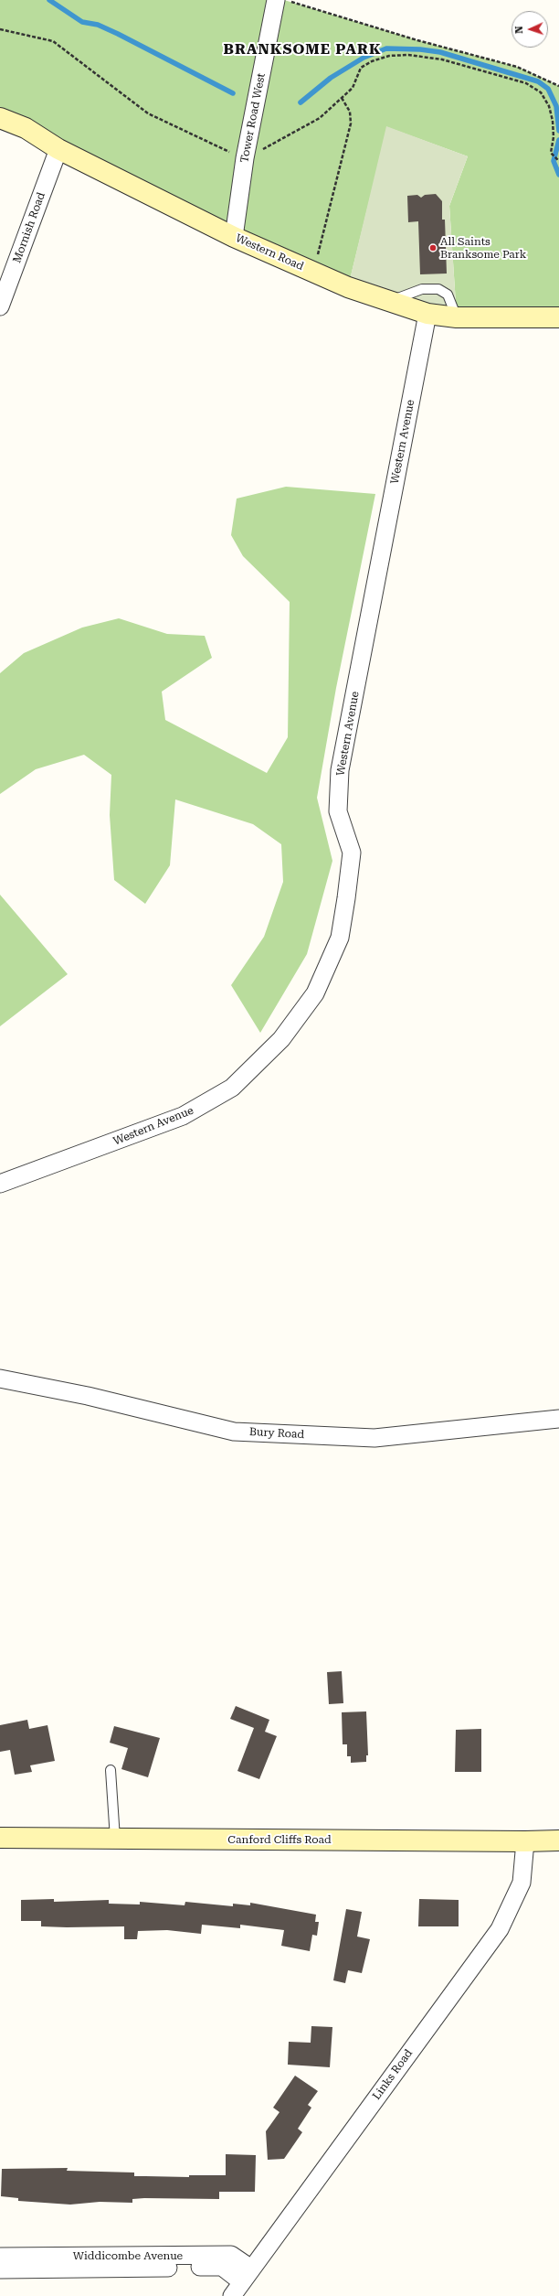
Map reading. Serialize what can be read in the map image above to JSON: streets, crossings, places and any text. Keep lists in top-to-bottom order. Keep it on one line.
{"streets":{"street":["Tower Road West","Mornish Road","Western Road","Western Avenue","Bury Road","Canford Cliffs Road","Links Road","Widdicombe Avenue"]},"crossings":[["Tower Road West","Western Road"],["Mornish Road","Western Road"],["Western Road","Western Avenue"],["Canford Cliffs Road","Links Road"],["Links Road","Widdicombe Avenue"]],"districts":["BRANKSOME PARK"],"places":["All Saints Branksome Park"],"north":"left"}
